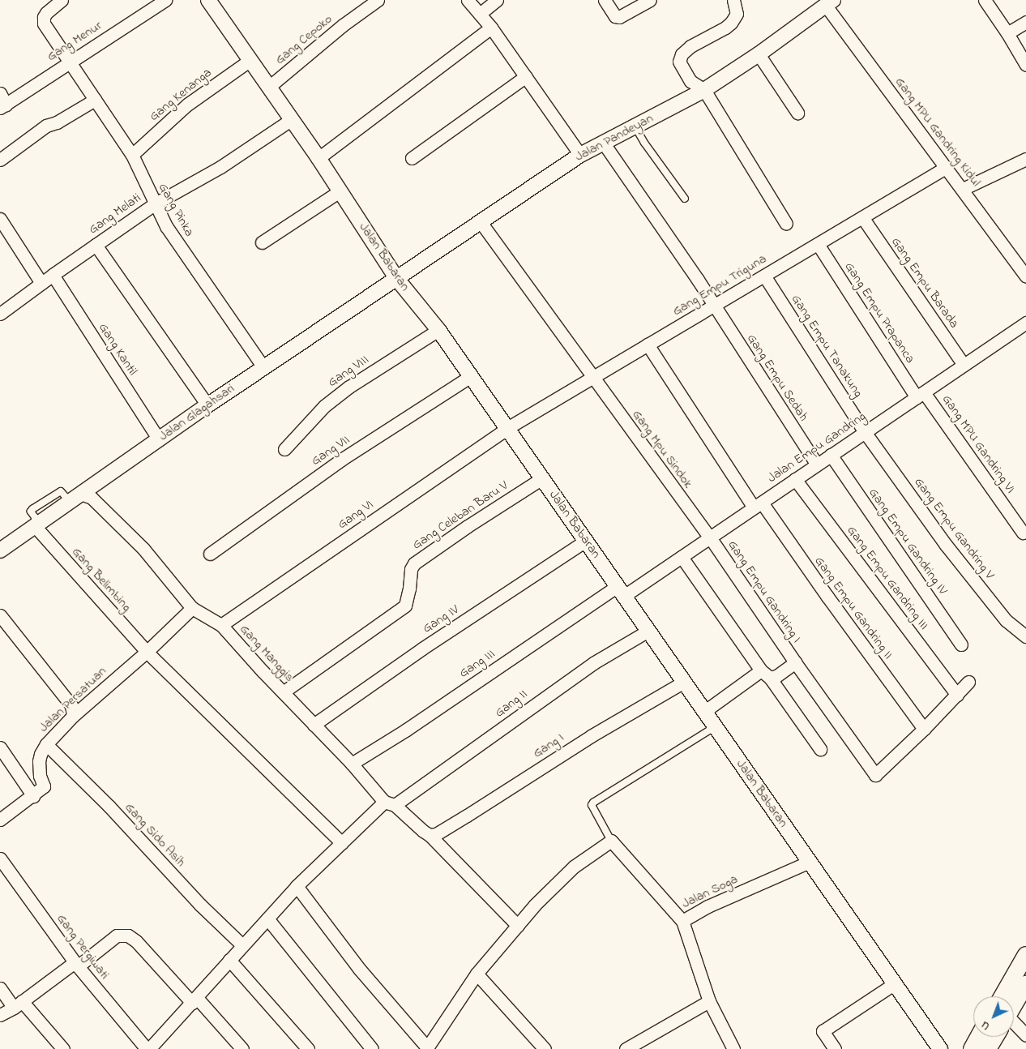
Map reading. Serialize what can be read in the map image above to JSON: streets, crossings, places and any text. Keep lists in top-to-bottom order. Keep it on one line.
{"streets":{"street":["Gang Cepoko","Gang Menur","Gang Kenanga","Gang MPU Gandring Kidul","Jalan Pandeyan","Gang Pinka","Gang Melati","Jalan Babaran","Gang Empu Barada","Gang Empu Triguna","Gang Empu Prapanca","Gang Empu Tanakung","Gang Kantil","Gang VIII","Gang Empu Sedah","Jalan Glagahsari","Gang MPU Gandring VI","Jalan Empu Gandring","Gang Mpu Sindok","Gang VII","Gang VI","Gang Celeban Baru V","Gang Empu Gandring V","Gang Empu Gandring IV","Gang Empu Gandring III","Gang Belimbing","Gang Empu Gandring I","Gang Empu Gandring II","Gang IV","Gang Manggis","Gang III","Jalan Persatuan","Gang II","Gang I","Gang Sido Asih","Jalan Soga","Gang Pergiwati"]},"crossings":[["Gang Cepoko","Jalan Babaran"],["Gang Menur","Gang Pinka"],["Gang Kenanga","Gang Pinka"],["Gang Kenanga","Jalan Babaran"],["Gang MPU Gandring Kidul","Jalan Pandeyan"],["Gang MPU Gandring Kidul","Gang Empu Triguna"],["Jalan Pandeyan","Jalan Babaran"],["Jalan Pandeyan","Gang Empu Sedah"],["Jalan Pandeyan","Jalan Glagahsari"],["Jalan Pandeyan","Gang Mpu Sindok"],["Gang Pinka","Gang Melati"],["Gang Pinka","Jalan Glagahsari"],["Gang Melati","Jalan Babaran"],["Gang Melati","Gang Kantil"],["Jalan Babaran","Gang Empu Triguna"],["Jalan Babaran","Gang VIII"],["Jalan Babaran","Jalan Glagahsari"],["Jalan Babaran","Jalan Empu Gandring"],["Jalan Babaran","Gang VII"],["Jalan Babaran","Gang VI"],["Jalan Babaran","Gang Celeban Baru V"],["Jalan Babaran","Gang Empu Gandring I"],["Jalan Babaran","Gang IV"],["Jalan Babaran","Gang III"],["Jalan Babaran","Gang II"],["Jalan Babaran","Gang I"],["Jalan Babaran","Jalan Soga"],["Gang Empu Barada","Gang Empu Triguna"],["Gang Empu Barada","Jalan Empu Gandring"],["Gang Empu Triguna","Gang Empu Prapanca"],["Gang Empu Triguna","Gang Empu Tanakung"],["Gang Empu Triguna","Gang Empu Sedah"],["Gang Empu Triguna","Gang Mpu Sindok"],["Gang Empu Triguna","Gang VI"],["Gang Empu Triguna","Gang Empu Gandring II"],["Gang Empu Prapanca","Gang MPU Gandring VI"],["Gang Empu Prapanca","Jalan Empu Gandring"],["Gang Empu Tanakung","Jalan Empu Gandring"],["Gang Empu Tanakung","Gang Empu Gandring V"],["Gang Kantil","Jalan Glagahsari"],["Gang Empu Sedah","Jalan Empu Gandring"],["Jalan Glagahsari","Gang Belimbing"],["Jalan Glagahsari","Gang Manggis"],["Gang MPU Gandring VI","Jalan Empu Gandring"],["Jalan Empu Gandring","Gang Mpu Sindok"],["Jalan Empu Gandring","Gang Empu Gandring V"],["Jalan Empu Gandring","Gang Empu Gandring IV"],["Jalan Empu Gandring","Gang Empu Gandring III"],["Jalan Empu Gandring","Gang Empu Gandring I"],["Jalan Empu Gandring","Gang Empu Gandring II"],["Jalan Empu Gandring","Gang III"],["Gang Mpu Sindok","Gang Empu Gandring I"],["Gang VI","Gang Manggis"],["Gang Celeban Baru V","Gang Manggis"],["Gang Belimbing","Jalan Persatuan"],["Gang Belimbing","Gang II"],["Gang Empu Gandring I","Gang Empu Gandring II"],["Gang IV","Gang Manggis"],["Gang Manggis","Gang III"],["Gang Manggis","Jalan Persatuan"],["Gang Manggis","Gang II"],["Gang Manggis","Gang I"],["Jalan Persatuan","Gang Sido Asih"],["Gang II","Gang Sido Asih"],["Gang II","Gang Pergiwati"]],"north":"bottom left"}
